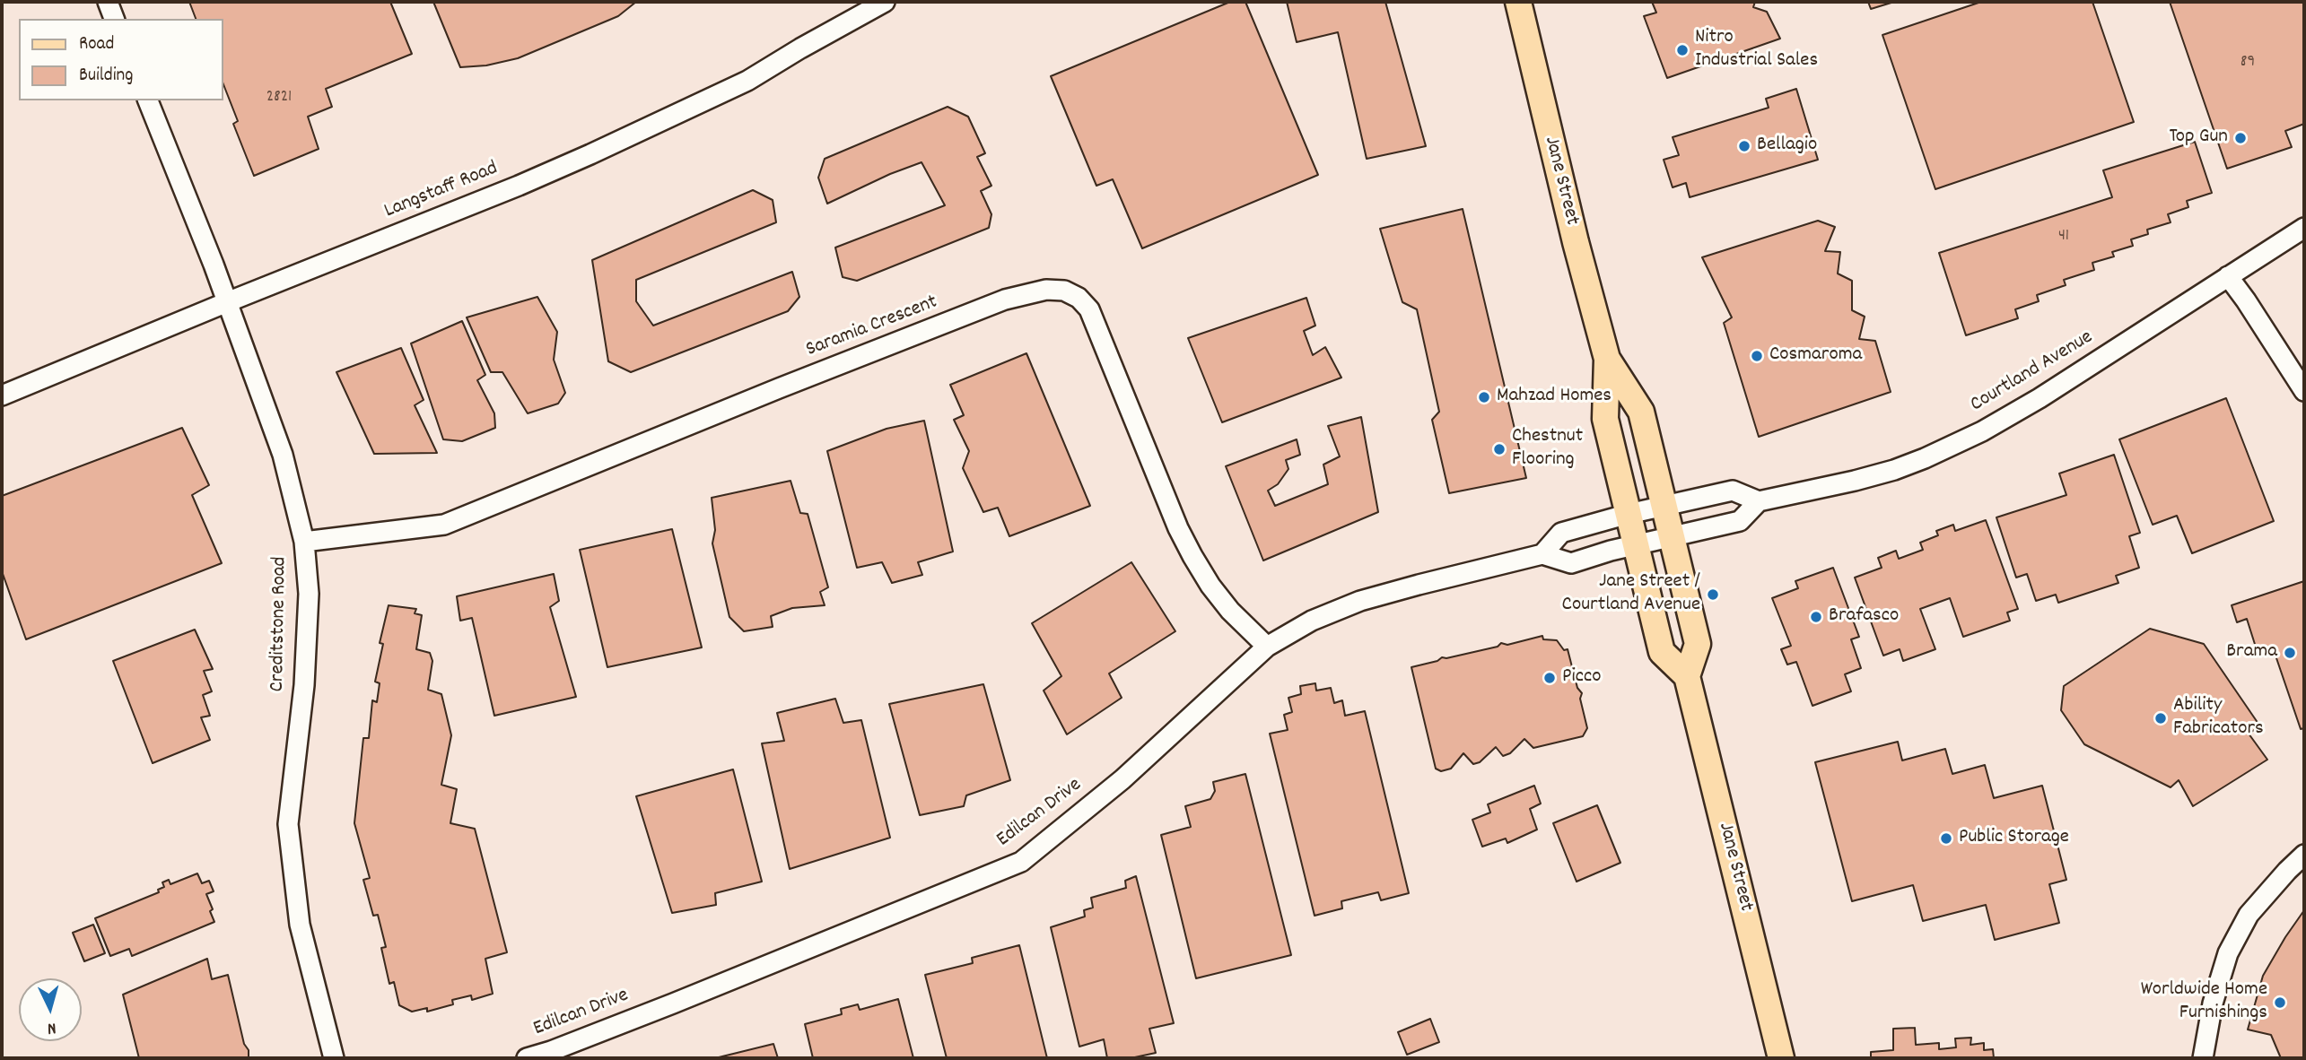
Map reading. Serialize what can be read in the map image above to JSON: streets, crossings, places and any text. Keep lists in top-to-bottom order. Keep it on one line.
{"streets":{"main road":["Jane Street"],"street":["Langstaff Road","Saramia Crescent","Courtland Avenue","Creditstone Road","Edilcan Drive"]},"crossings":[["Jane Street","Edilcan Drive"],["Langstaff Road","Creditstone Road"],["Saramia Crescent","Creditstone Road"],["Saramia Crescent","Edilcan Drive"]],"places":["Nitro Industrial Sales","Top Gun","Bellagio","Cosmaroma","Mahzad Homes","Chestnut Flooring","Jane Street / Courtland Avenue","Brafasco","Brama","Picco","Ability Fabricators","Public Storage","Worldwide Home Furnishings"],"house_numbers":["89","2821","41"],"legend":["Road","Building"],"north":"bottom"}
